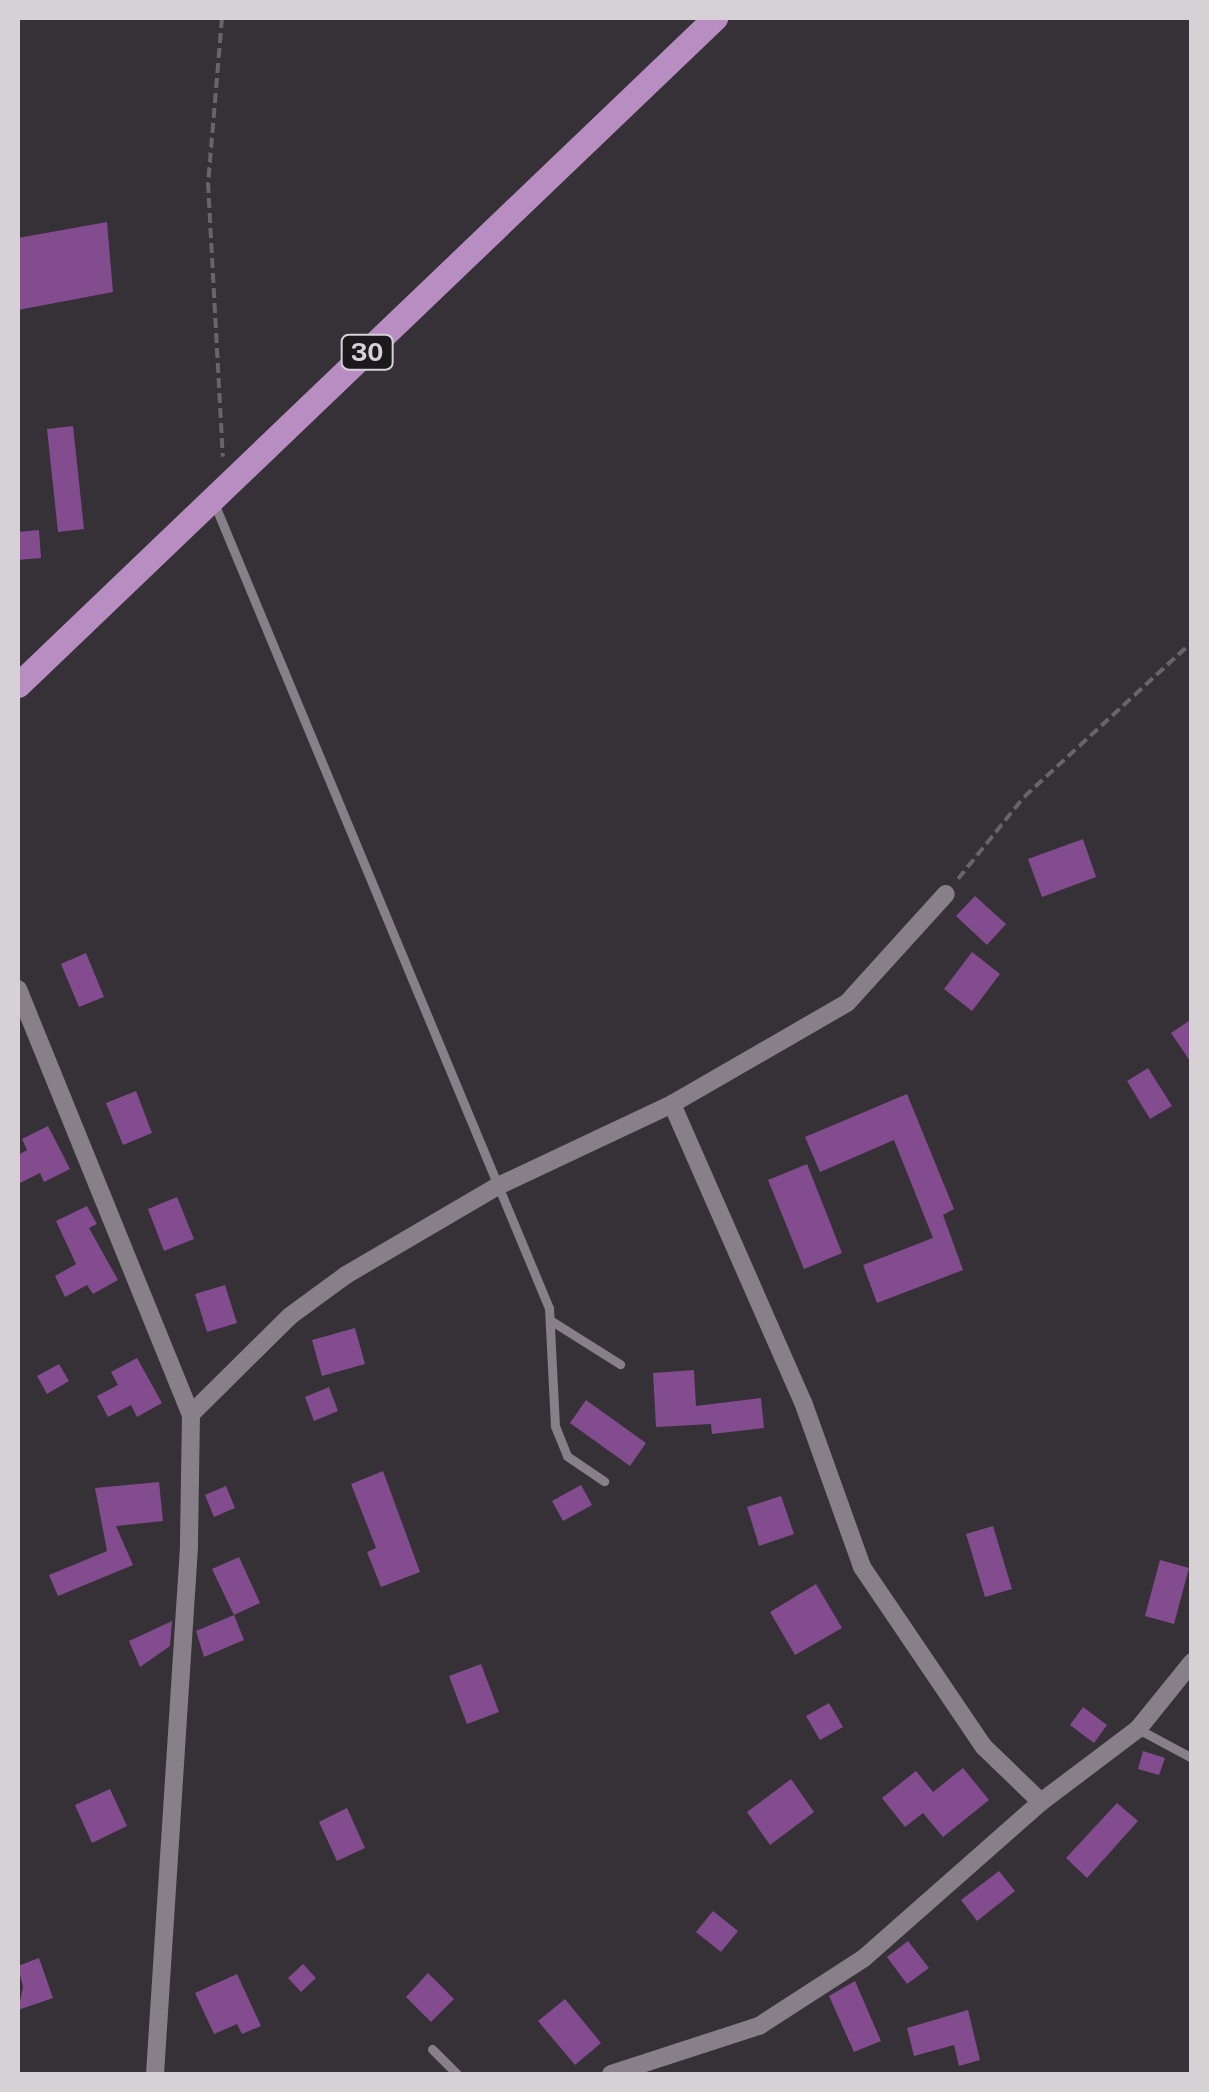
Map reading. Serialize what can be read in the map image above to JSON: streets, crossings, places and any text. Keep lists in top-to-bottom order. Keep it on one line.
{"streets":{"main road":["30"]}}
